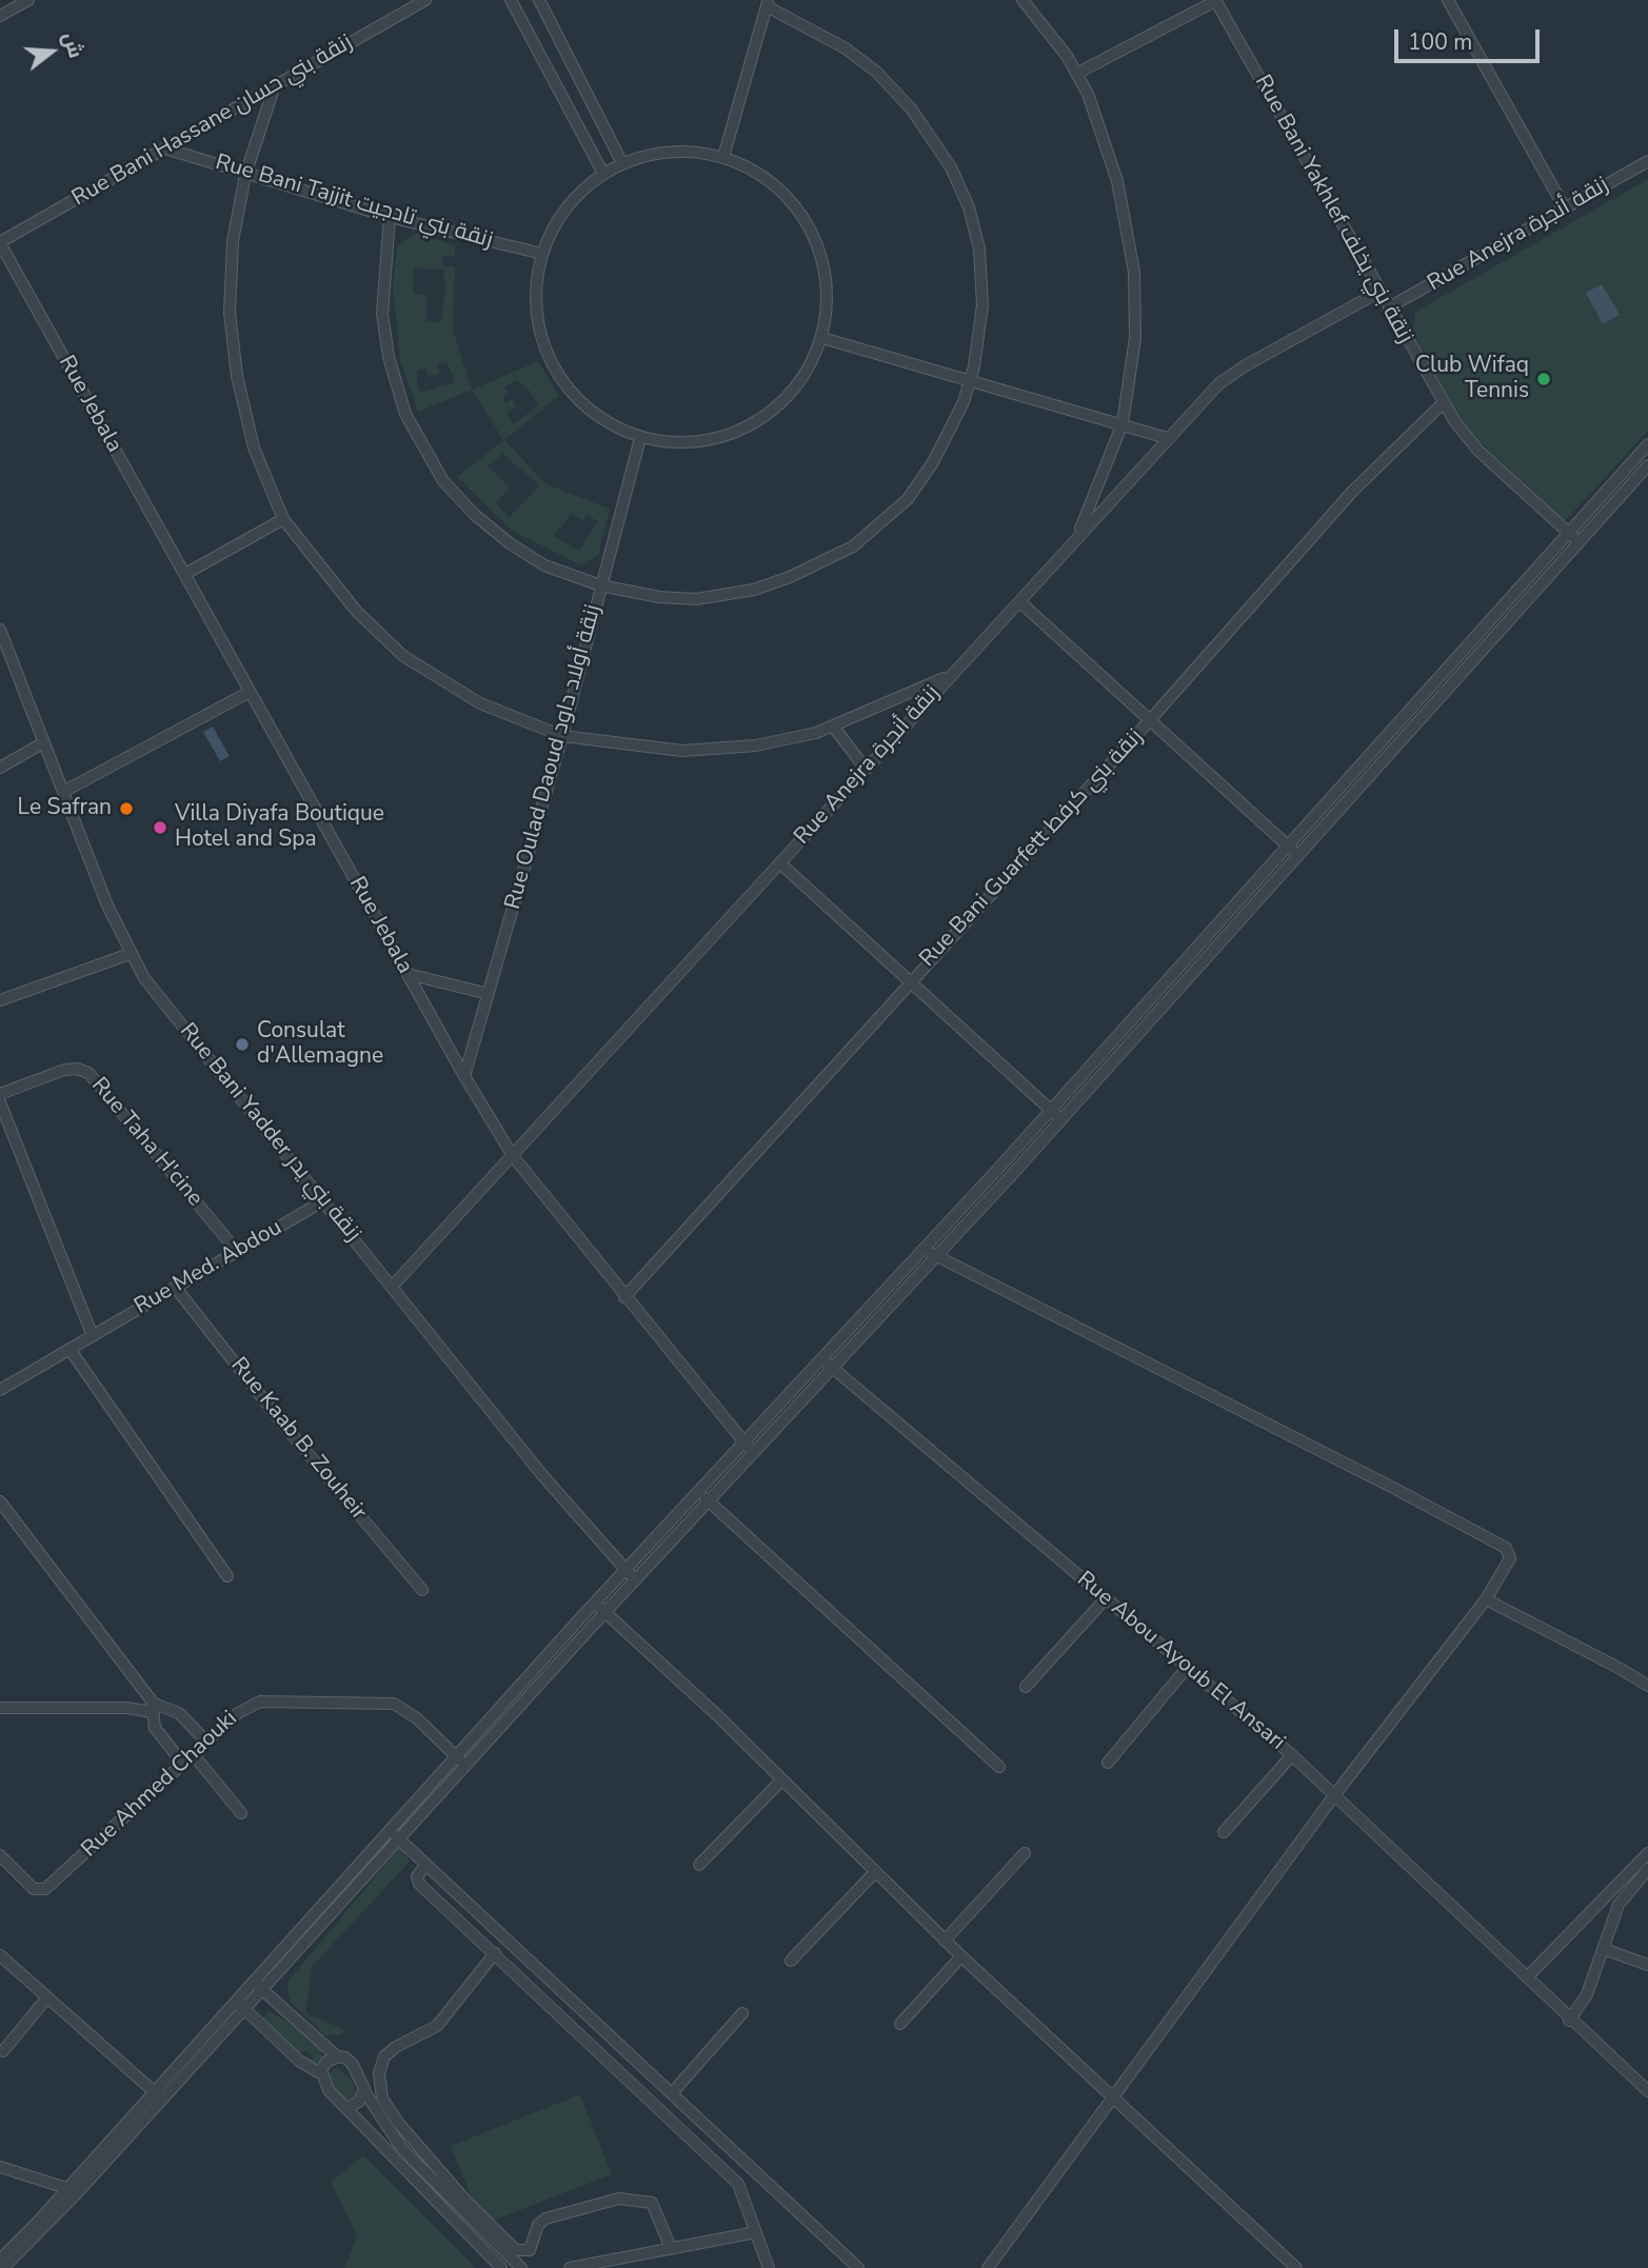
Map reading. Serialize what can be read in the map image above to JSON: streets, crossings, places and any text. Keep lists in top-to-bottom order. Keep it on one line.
{"streets":{"street":["Rue Bani Hassane زنقة بني حسان","Rue Bani Tajjit زنقة بني تادجيت","Rue Bani Yakhlef زنقة بني يخلف","Rue Anejra زنقة أنجرة","Rue Jebala","Rue Oulad Daoud زنقة أولاد داود","Rue Bani Guarfett زنقة بني كرفط","Rue Bani Yadder زنقة بني يدر","Rue Taha H'cine","Rue Med. Abdou","Rue Kaab B. Zouheir","Rue Abou Ayoub El Ansari","Rue Ahmed Chaouki"]},"crossings":[["Rue Bani Hassane زنقة بني حسان","Rue Bani Tajjit زنقة بني تادجيت"],["Rue Bani Hassane زنقة بني حسان","Rue Jebala"],["Rue Bani Yakhlef زنقة بني يخلف","Rue Anejra زنقة أنجرة"],["Rue Bani Yakhlef زنقة بني يخلف","Rue Bani Guarfett زنقة بني كرفط"],["Rue Anejra زنقة أنجرة","Rue Jebala"],["Rue Anejra زنقة أنجرة","Rue Bani Yadder زنقة بني يدر"],["Rue Jebala","Rue Oulad Daoud زنقة أولاد داود"],["Rue Jebala","Rue Bani Guarfett زنقة بني كرفط"],["Rue Bani Yadder زنقة بني يدر","Rue Med. Abdou"],["Rue Taha H'cine","Rue Med. Abdou"],["Rue Med. Abdou","Rue Kaab B. Zouheir"]],"places":["Club Wifaq Tennis","Le Safran","Villa Diyafa Boutique Hotel and Spa","Consulat d'Allemagne"],"scale_bar":"100 m","north":"right"}
